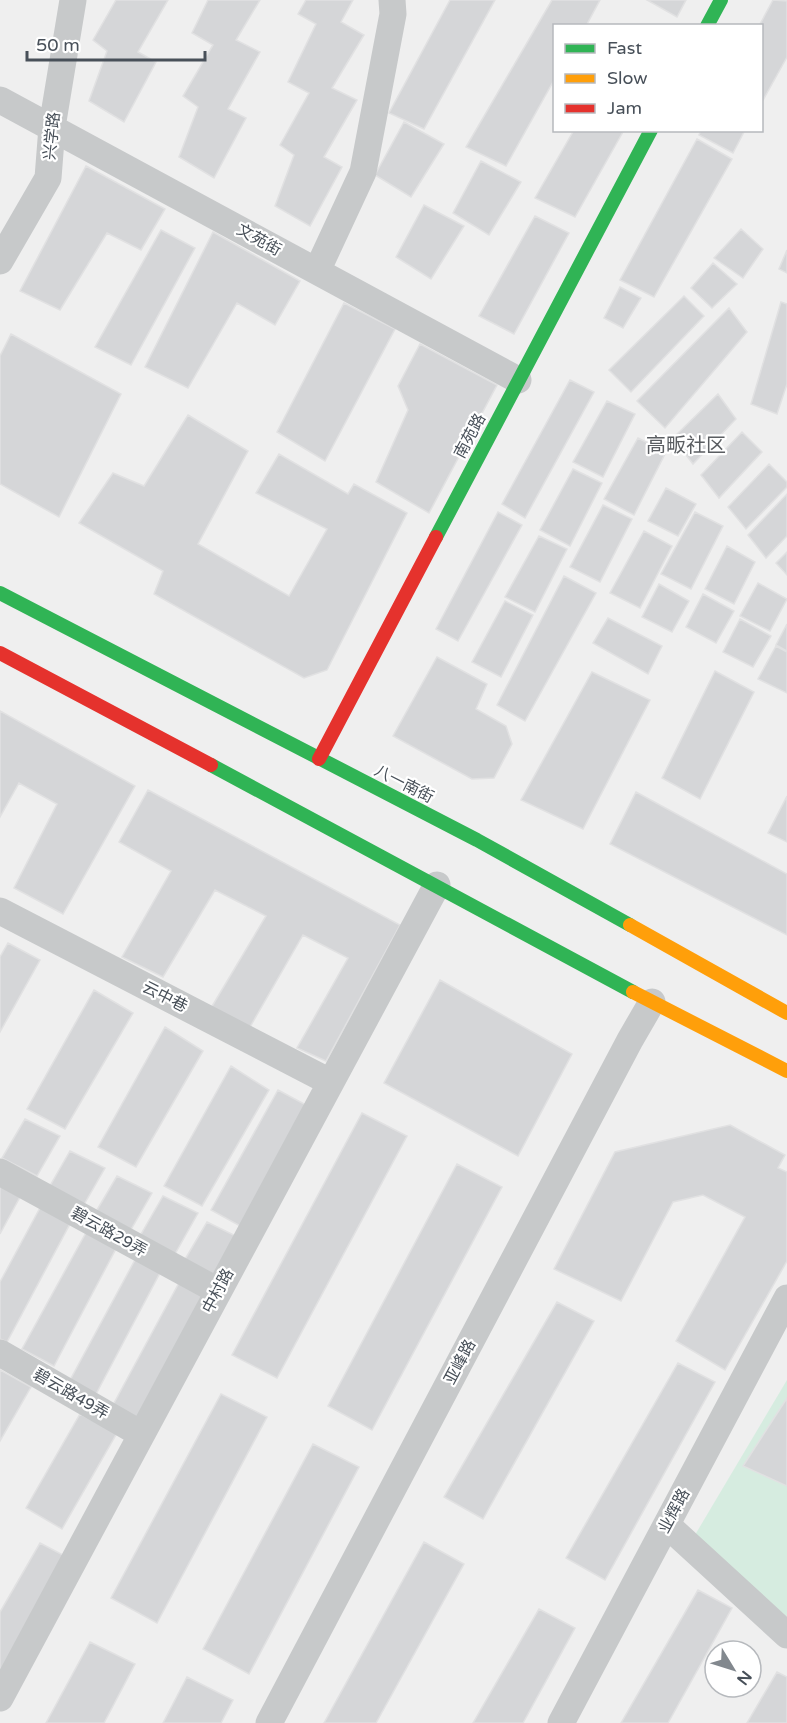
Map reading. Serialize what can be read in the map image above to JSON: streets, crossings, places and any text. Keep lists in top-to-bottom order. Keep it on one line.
{"streets":{"main road":["南苑路","八一南街"],"street":["兴学路","文苑街","云中巷","碧云路29弄","中村路","亚峰路","碧云路49弄","业辉路"]},"crossings":[["兴学路","文苑街"],["文苑街","南苑路"],["南苑路","八一南街"],["云中巷","中村路"],["碧云路29弄","中村路"],["中村路","碧云路49弄"]],"districts":["高畈社区"],"legend":["Fast","Slow","Jam"],"scale_bar":"50 m","north":"bottom right"}
